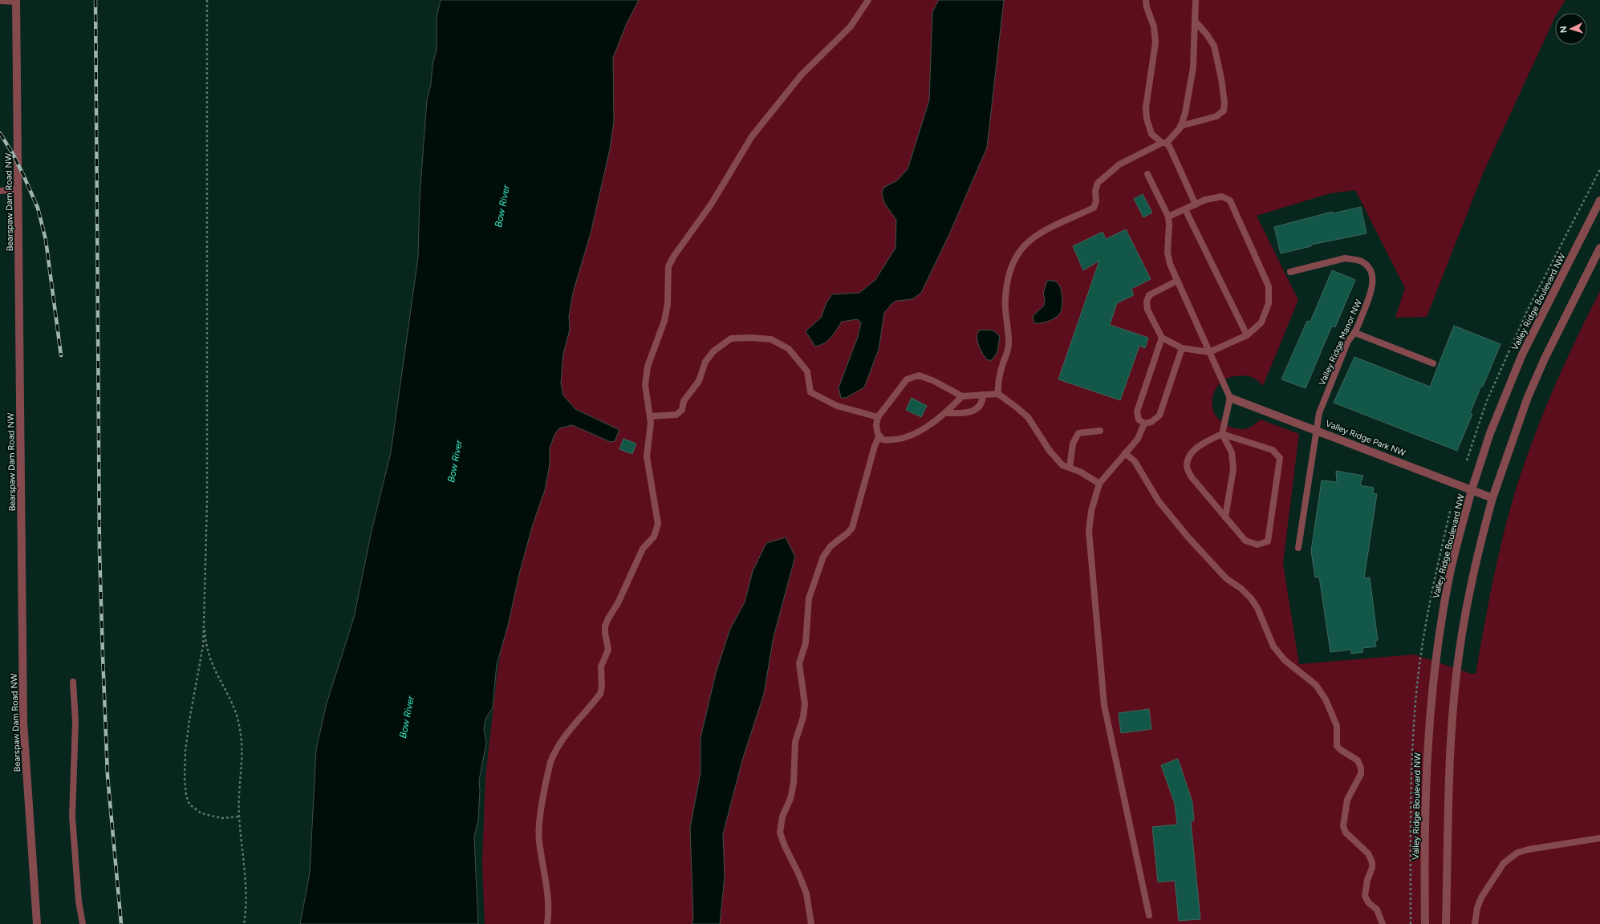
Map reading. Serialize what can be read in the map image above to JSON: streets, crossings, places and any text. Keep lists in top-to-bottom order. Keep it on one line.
{"streets":{"street":["Bearspaw Dam Road NW","Valley Ridge Boulevard NW","Valley Ridge Park NW"],"lane":["Valley Ridge Manor NW"]},"crossings":[["Valley Ridge Boulevard NW","Valley Ridge Park NW"],["Valley Ridge Manor NW","Valley Ridge Park NW"]],"water":["Bow River"],"north":"left"}
